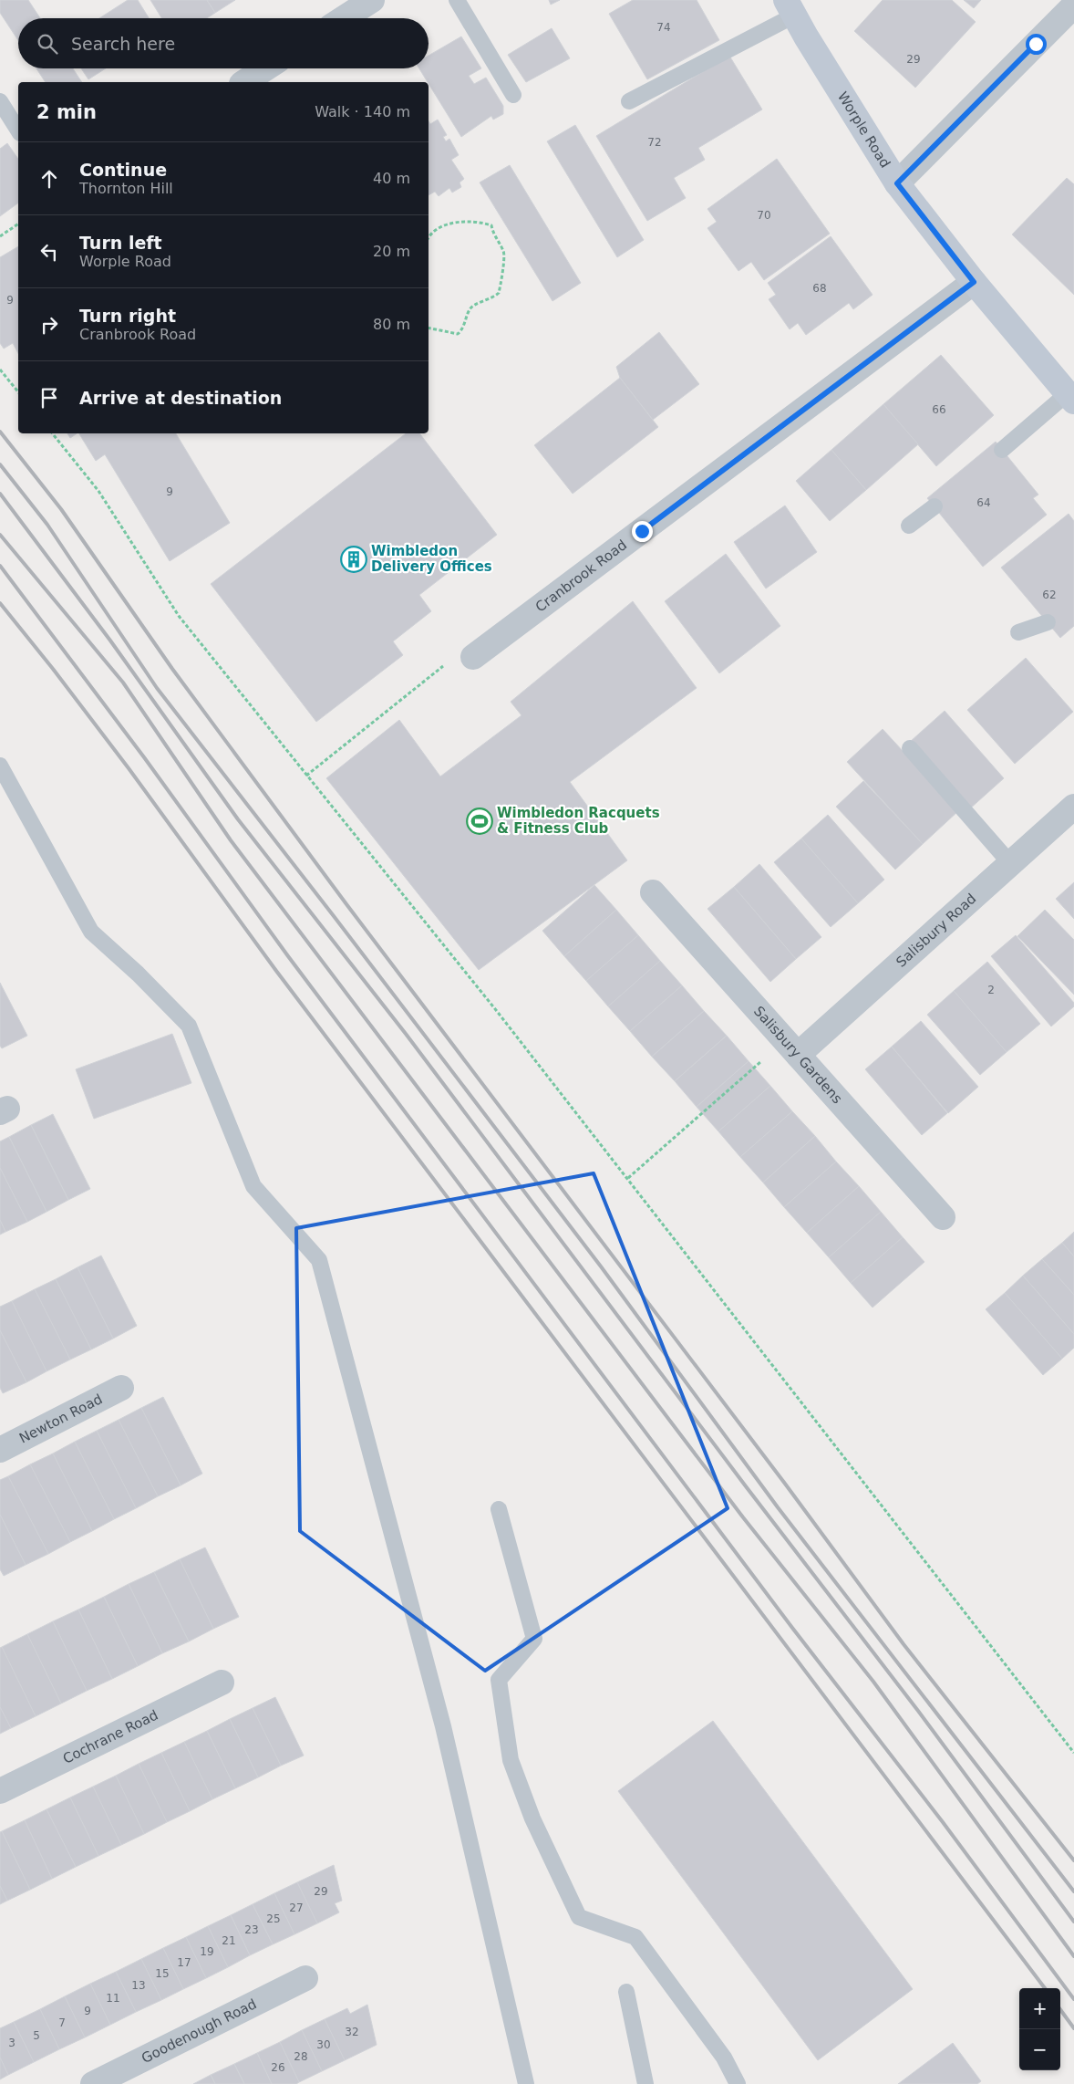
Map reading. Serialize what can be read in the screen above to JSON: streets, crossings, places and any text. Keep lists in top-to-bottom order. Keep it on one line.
{"streets":{"main road":["Worple Road"],"street":["Cranbrook Road","Salisbury Road","Salisbury Gardens","Newton Road","Cochrane Road","Goodenough Road"]},"crossings":[["Worple Road","Cranbrook Road"],["Salisbury Road","Salisbury Gardens"]],"places":{"building":["Wimbledon Delivery Offices"],"sports":["Wimbledon Racquets & Fitness Club"]},"house_numbers":["74","29","72","70","68","9","66","9","64","62","2","29","27","25","23","21","19","17","15","13","11","9","7","32","5","3","30","28","26"],"page":{"search":"Search here","heading":["2 min","Walk · 140 m"],"list":[["Continue","Thornton Hill","40 m"],["Turn left","Worple Road","20 m"],["Turn right","Cranbrook Road","80 m"],"Arrive at destination"],"map_buttons":["+","−"]}}
